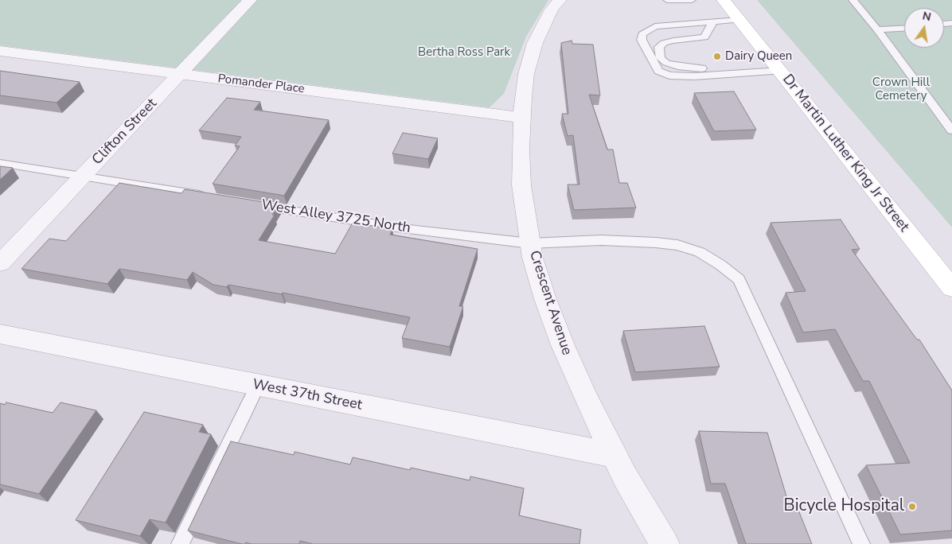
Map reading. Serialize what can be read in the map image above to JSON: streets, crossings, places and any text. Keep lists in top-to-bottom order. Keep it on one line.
{"streets":{"main road":["Dr Martin Luther King Jr Street"],"street":["Pomander Place","Clifton Street","Crescent Avenue","West 37th Street"],"lane":["West Alley 3725 North"]},"crossings":[["Pomander Place","Clifton Street"],["Pomander Place","Crescent Avenue"],["West Alley 3725 North","Crescent Avenue"],["Crescent Avenue","West 37th Street"]],"parks":["Bertha Ross Park","Crown Hill Cemetery"],"places":["Dairy Queen","Bicycle Hospital"],"north":"top"}
